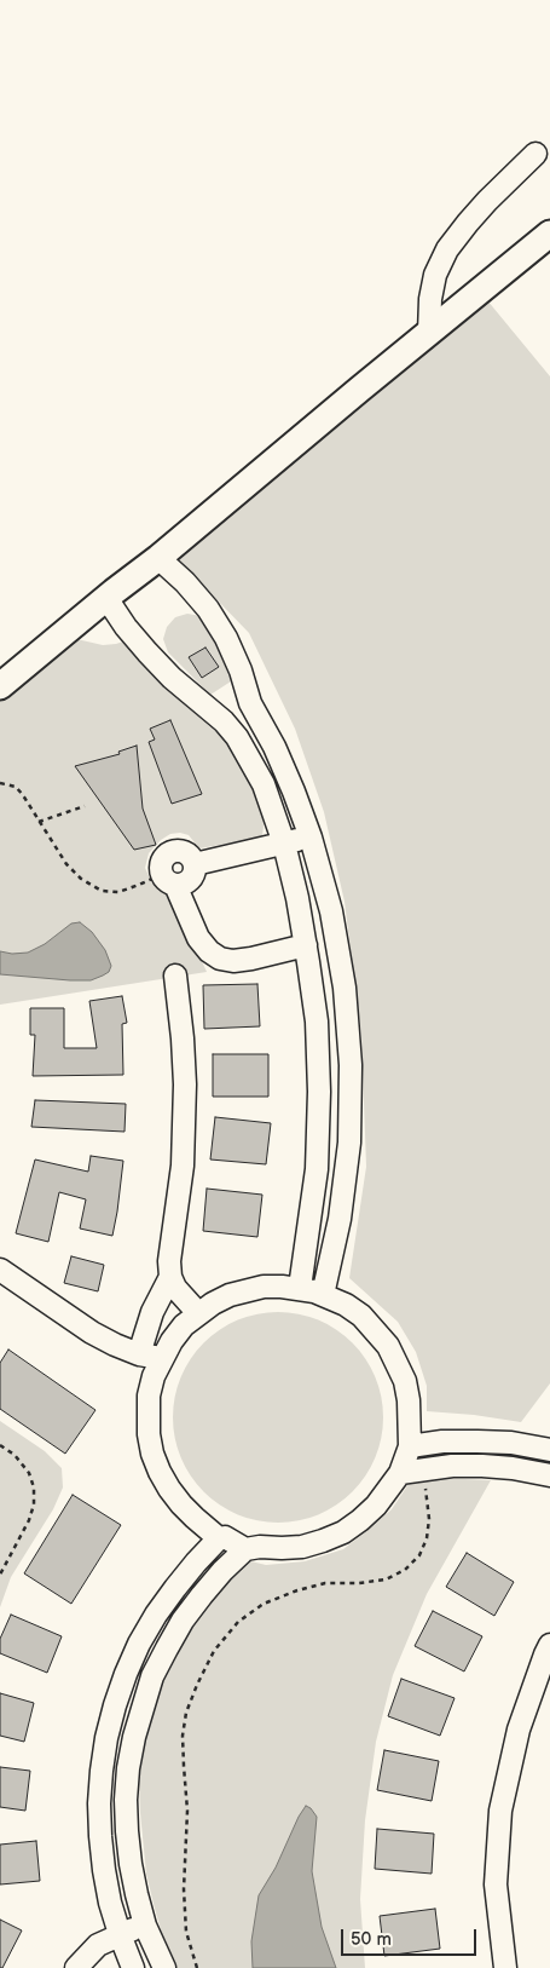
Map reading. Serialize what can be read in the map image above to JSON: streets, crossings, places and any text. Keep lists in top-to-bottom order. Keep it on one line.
{"scale_bar":"50 m"}
